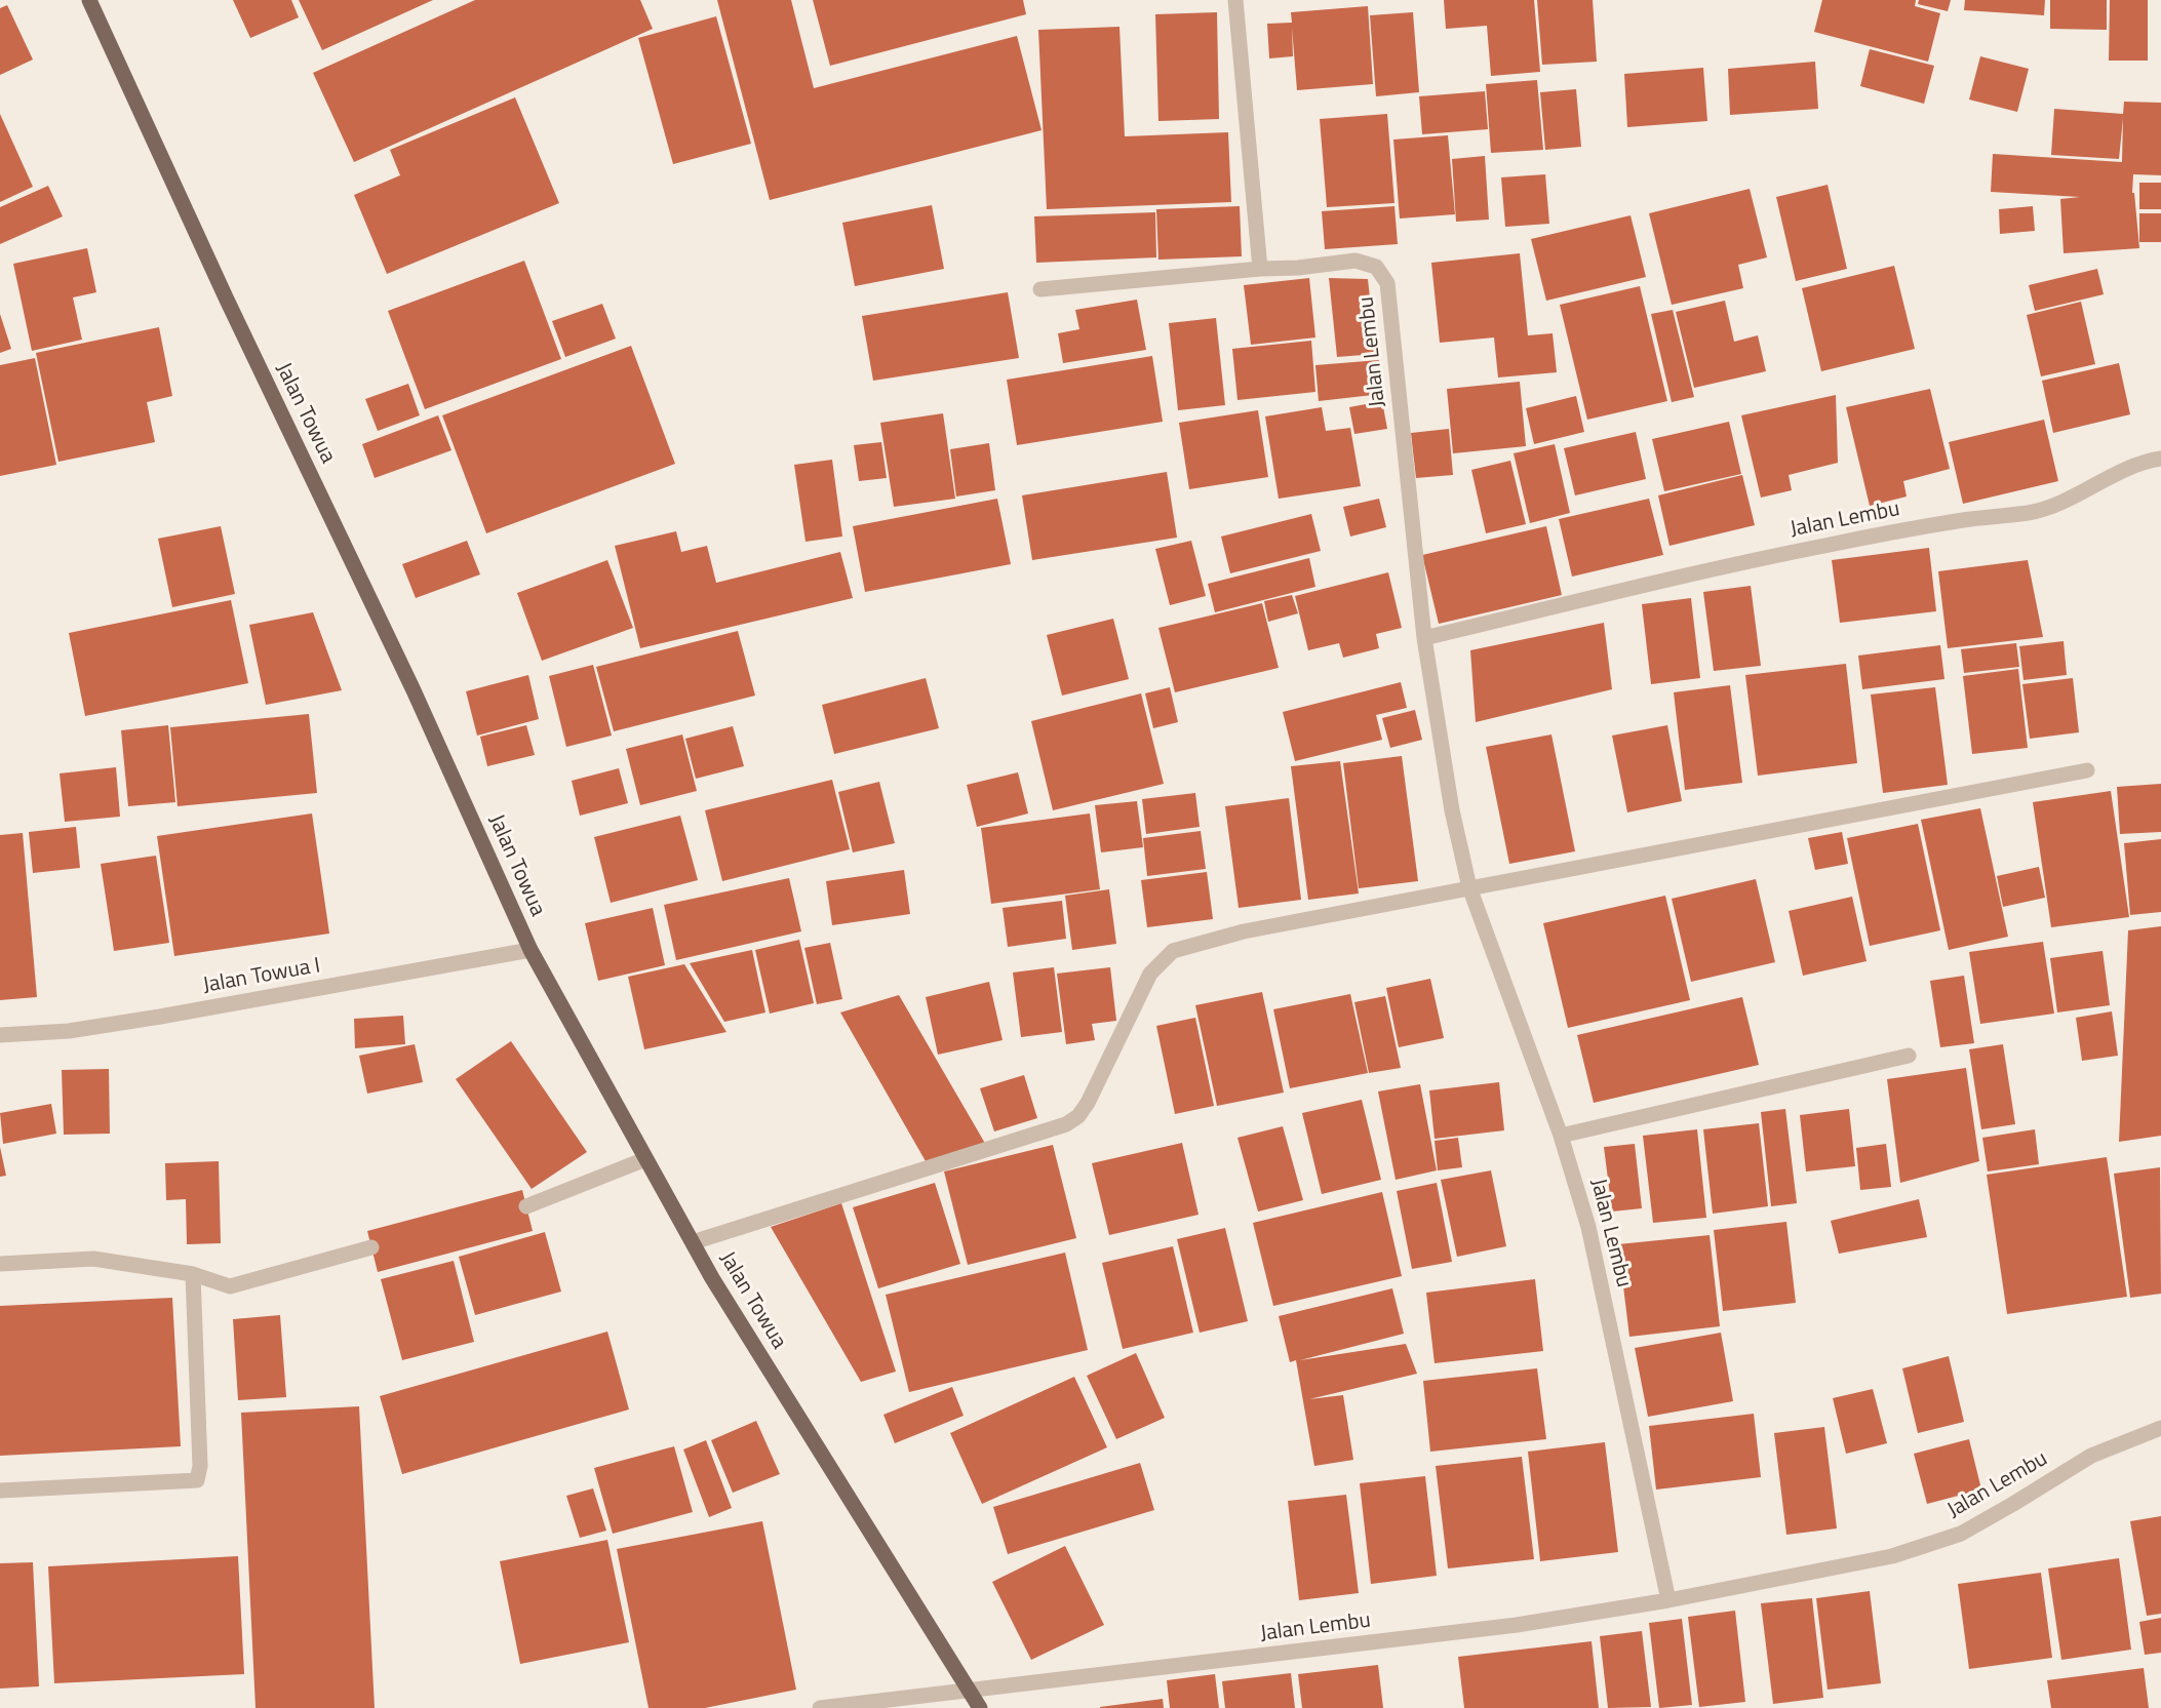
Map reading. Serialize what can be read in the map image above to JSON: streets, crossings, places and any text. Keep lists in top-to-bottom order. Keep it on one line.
{"streets":{"main road":["Jalan Towua"],"street":["Jalan Lembu","Jalan Towua I"]},"crossings":[["Jalan Lembu","Jalan Towua"],["Jalan Towua","Jalan Towua I"]]}
